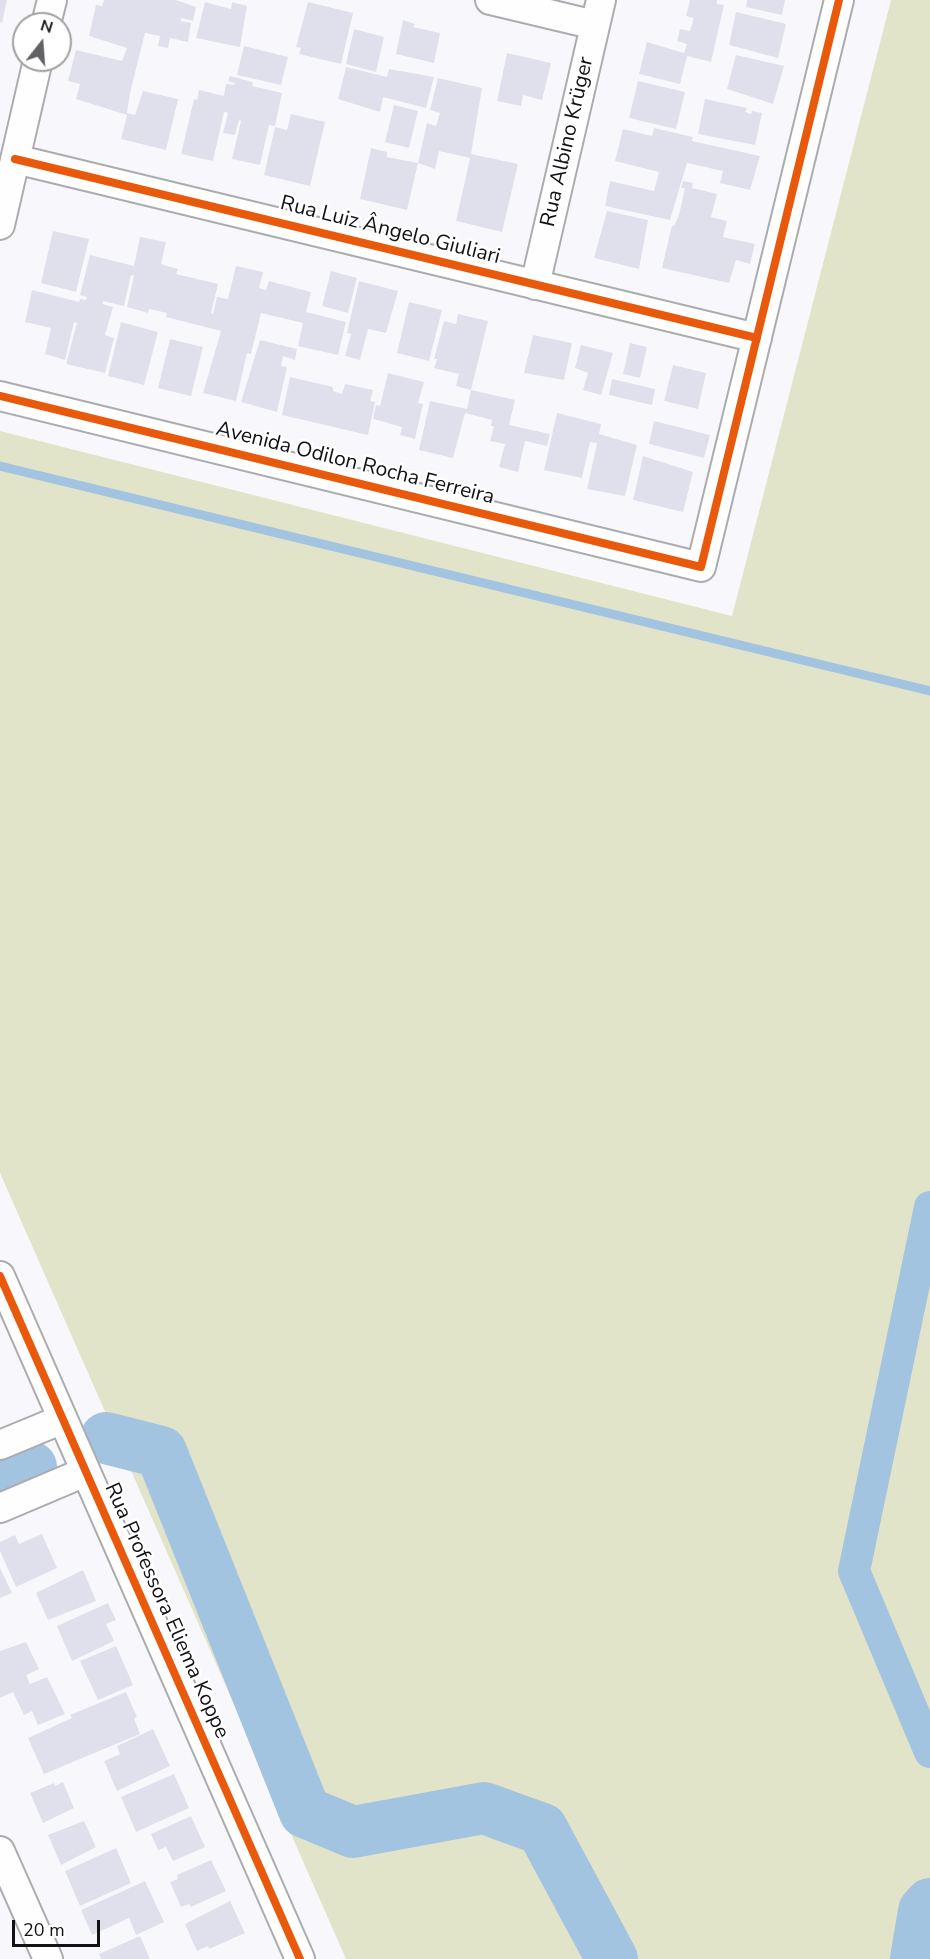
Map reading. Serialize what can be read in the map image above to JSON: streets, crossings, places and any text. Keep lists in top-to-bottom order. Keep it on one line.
{"streets":{"street":["Rua Albino Krüger","Rua Luiz Ângelo Giuliari","Avenida Odilon Rocha Ferreira","Rua Professora Eliema Koppe"]},"crossings":[["Rua Albino Krüger","Rua Luiz Ângelo Giuliari"],["Rua Luiz Ângelo Giuliari","Avenida Odilon Rocha Ferreira"]],"scale_bar":"20 m","north":"top"}
